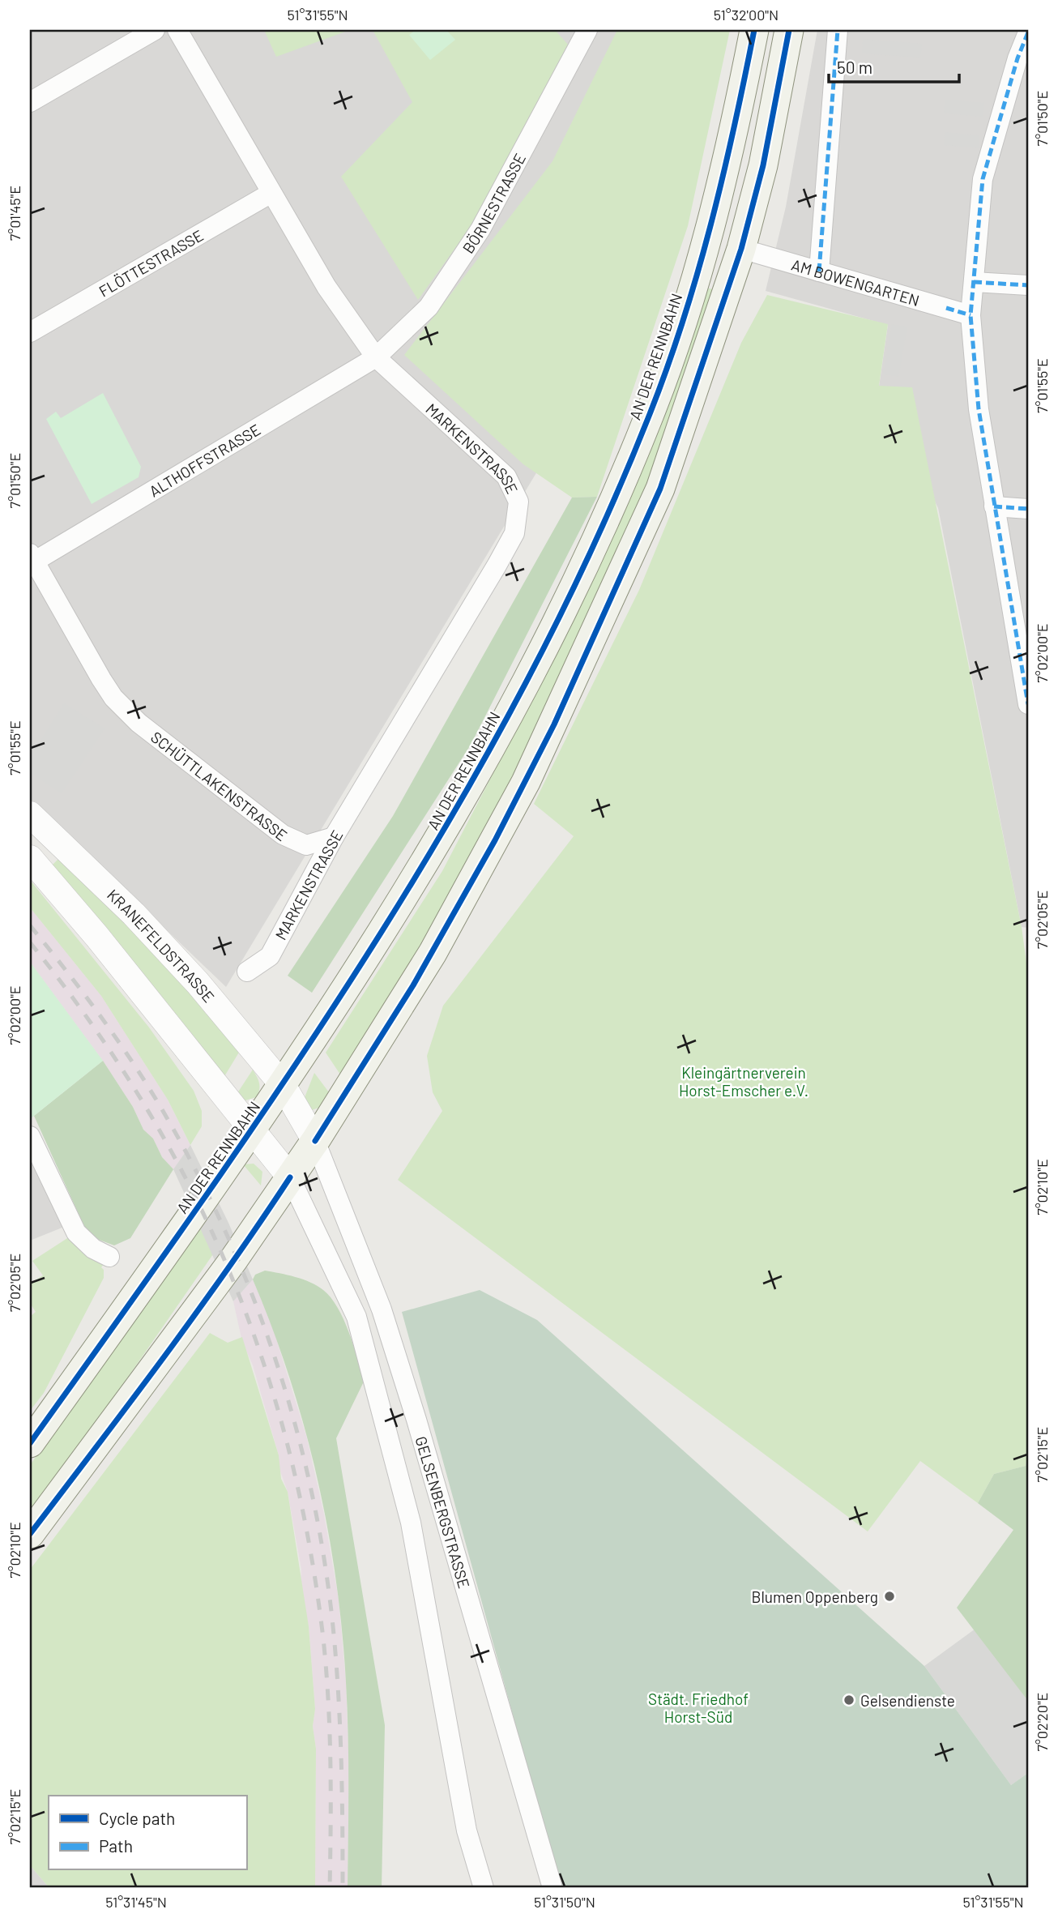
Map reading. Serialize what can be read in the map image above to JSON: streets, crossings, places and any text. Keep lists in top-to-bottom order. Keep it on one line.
{"streets":{"main road":["AN DER RENNBAHN"],"street":["BÖRNESTRASSE","FLÖTTESTRASSE","AM BOWENGARTEN","MARKENSTRASSE","ALTHOFFSTRASSE","SCHÜTTLAKENSTRASSE","KRANEFELDSTRASSE","GELSENBERGSTRASSE"]},"crossings":[["BÖRNESTRASSE","MARKENSTRASSE"],["BÖRNESTRASSE","ALTHOFFSTRASSE"],["FLÖTTESTRASSE","MARKENSTRASSE"],["AN DER RENNBAHN","KRANEFELDSTRASSE"],["MARKENSTRASSE","ALTHOFFSTRASSE"],["MARKENSTRASSE","SCHÜTTLAKENSTRASSE"],["ALTHOFFSTRASSE","SCHÜTTLAKENSTRASSE"],["KRANEFELDSTRASSE","GELSENBERGSTRASSE"]],"parks":["Kleingärtnerverein Horst-Emscher e.V.","Städt. Friedhof Horst-Süd"],"places":["Blumen Oppenberg","Gelsendienste"],"legend":["Cycle path","Path"],"scale_bar":"50 m","coordinates":["51°31'55\"N","51°32'00\"N","7°01'50\"E","7°01'45\"E","7°01'55\"E","7°02'00\"E","7°02'05\"E","7°02'10\"E","7°02'15\"E","7°02'20\"E","51°31'45\"N","51°31'50\"N"]}
